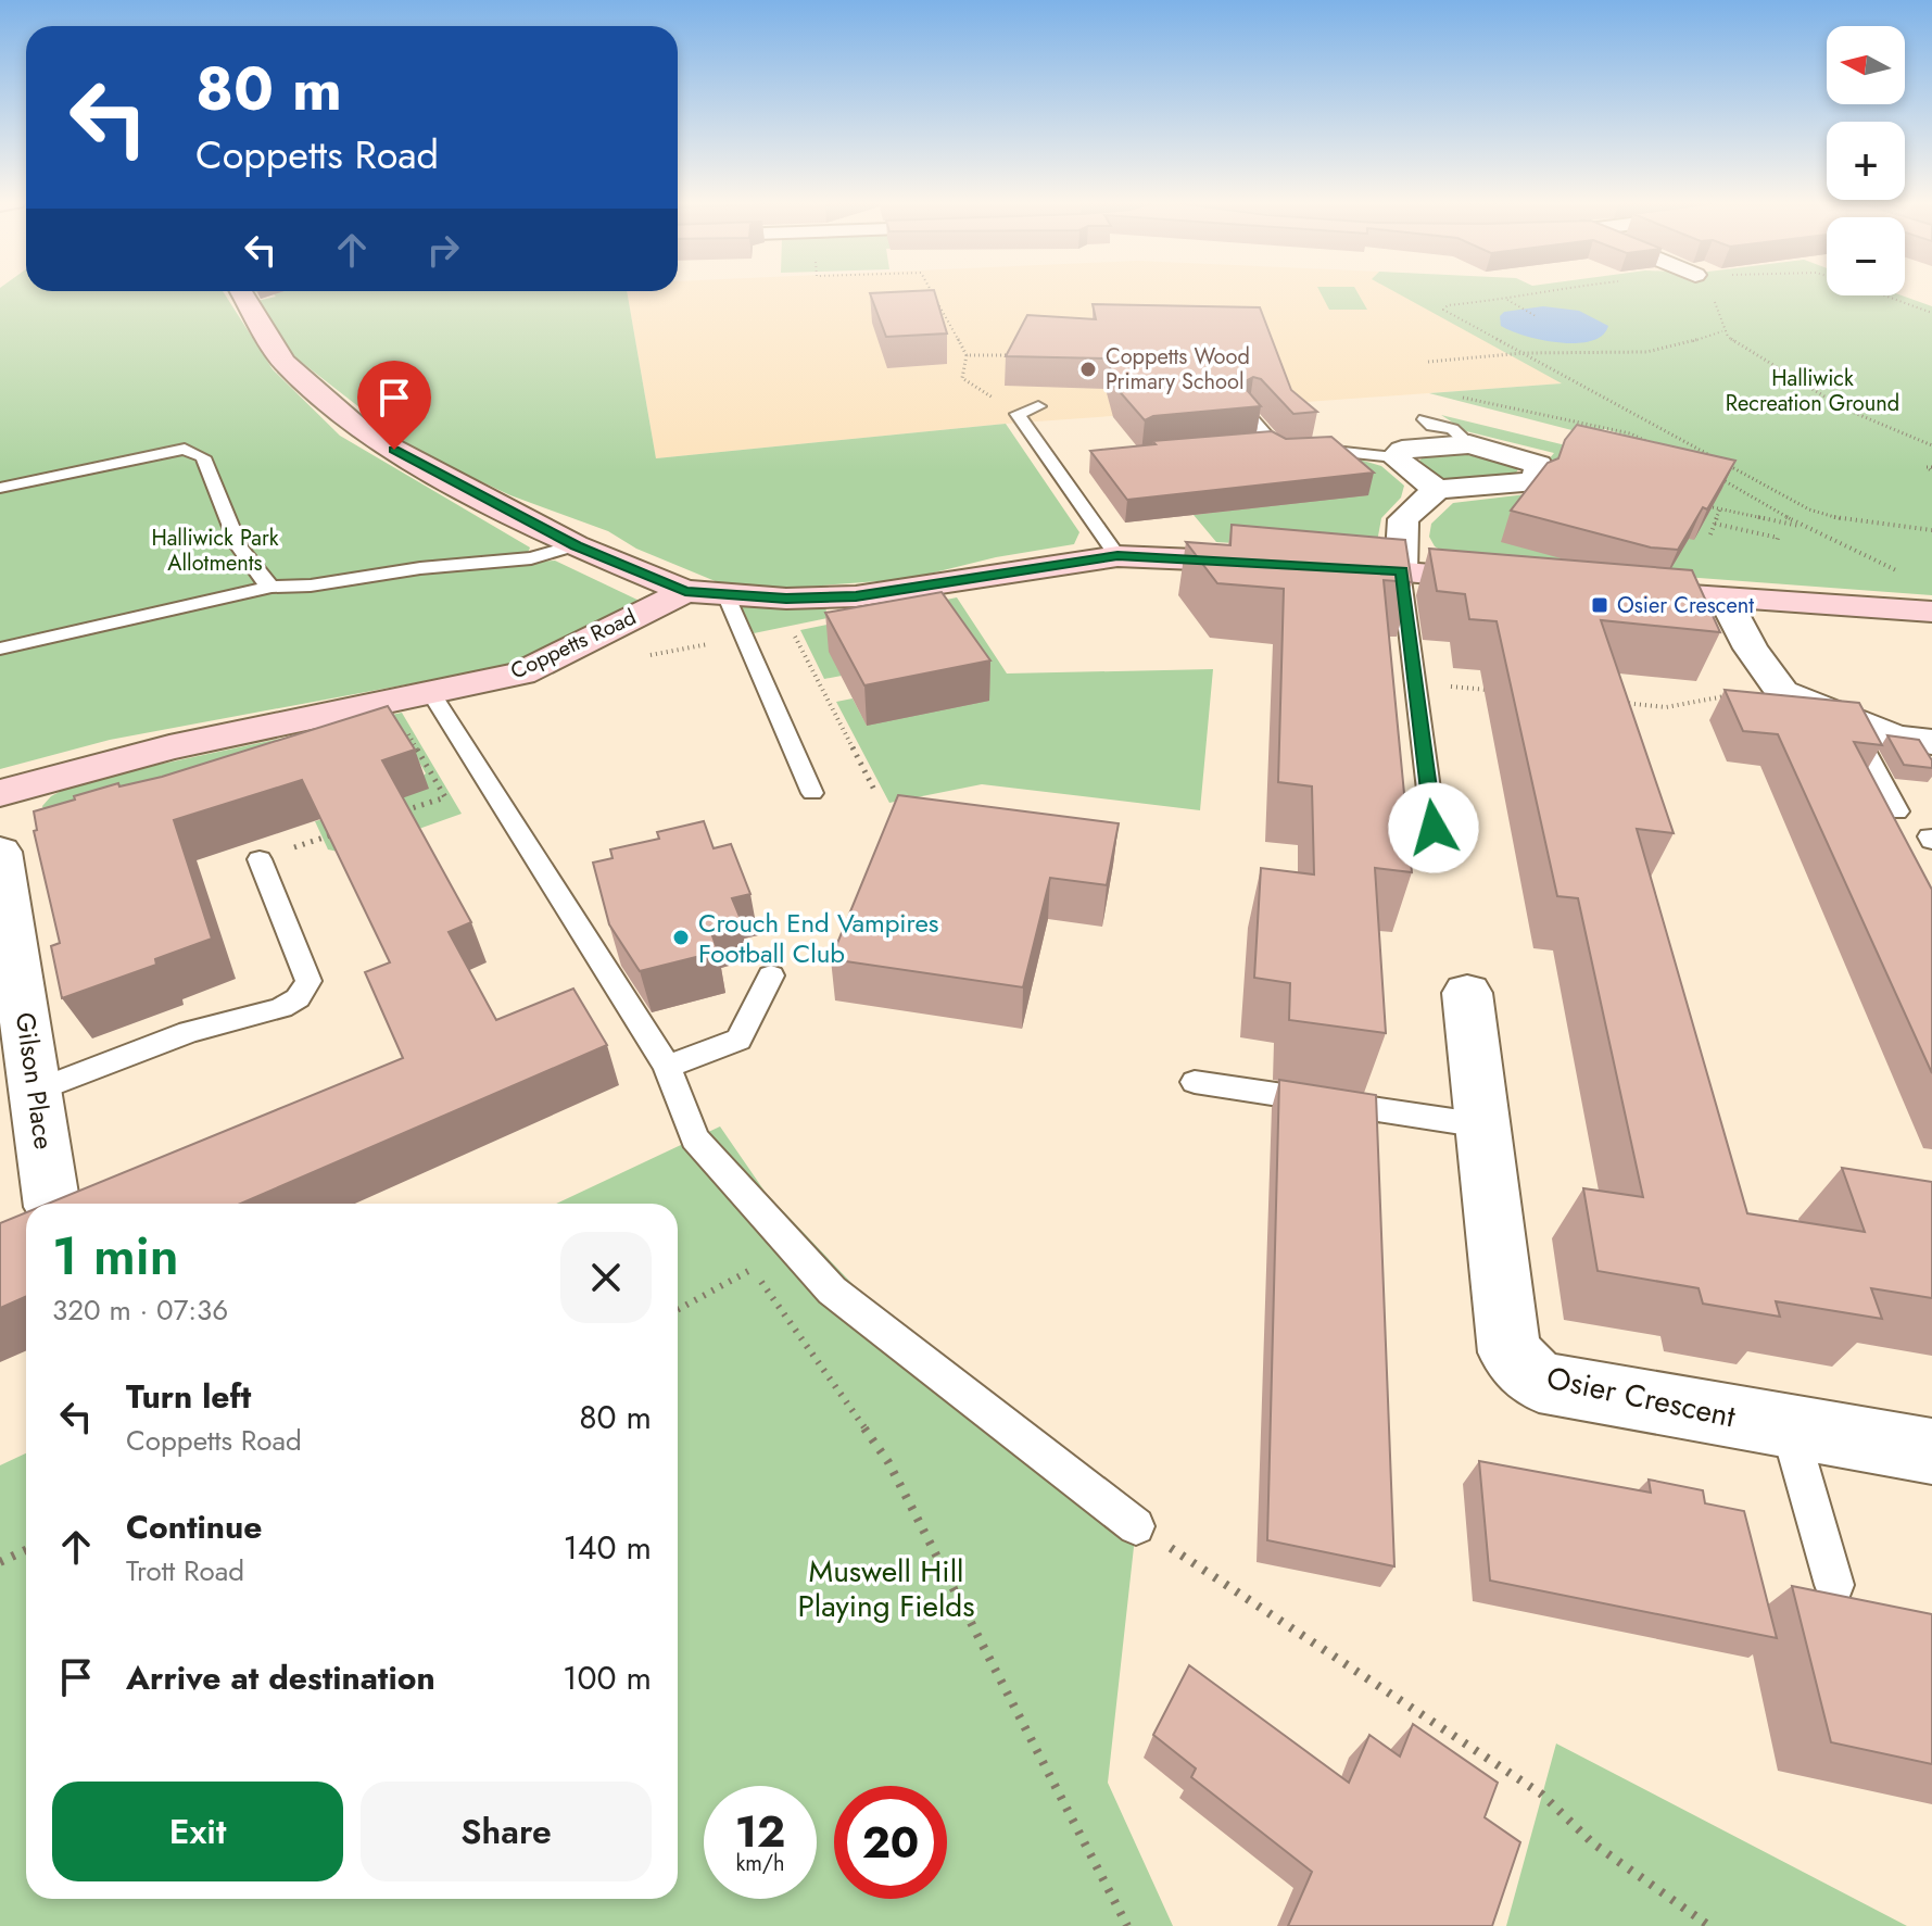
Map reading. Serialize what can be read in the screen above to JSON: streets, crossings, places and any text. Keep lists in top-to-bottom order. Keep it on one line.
{"streets":{"street":["Coppetts Road","Gilson Place","Osier Crescent"]},"parks":["Halliwick Recreation Ground","Halliwick Park Allotments","Muswell Hill Playing Fields"],"places":{"other":["Coppetts Wood Primary School","Crouch End Vampires Football Club"],"transit":["Osier Crescent"]},"north":"left","page":{"map_buttons":["+","−"],"turn":["80 m","Coppetts Road"],"heading":["1 min","320 m · 07:36"],"list":[{"name":"Turn left","note":"Coppetts Road","value":"80 m"},{"name":"Continue","note":"Trott Road","value":"140 m"},{"name":"Arrive at destination","value":"100 m"}],"buttons":["Exit","Share"],"speed":"12 km/h","limit":"20"}}
